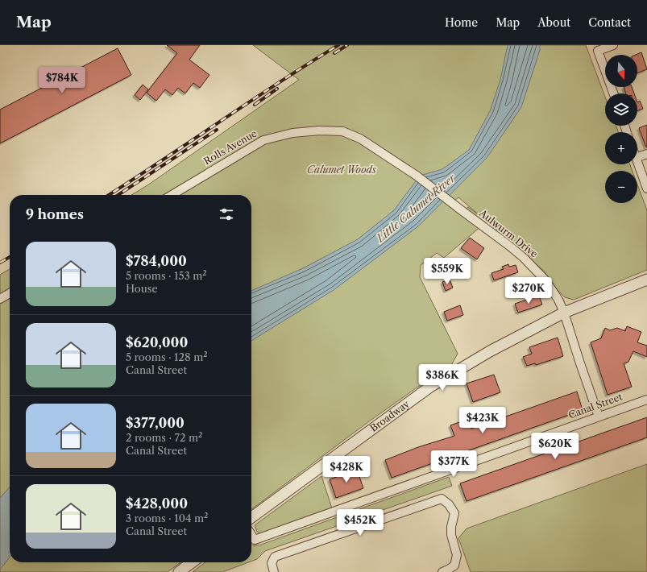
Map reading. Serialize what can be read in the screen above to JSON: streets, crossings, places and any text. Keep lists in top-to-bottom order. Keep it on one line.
{"streets":{"street":["Rolls Avenue","Aulwurm Drive","Canal Street","Broadway"]},"crossings":[["Rolls Avenue","Aulwurm Drive"],["Aulwurm Drive","Canal Street"],["Aulwurm Drive","Broadway"]],"water":["Little Calumet River"],"parks":["Calumet Woods"],"north":"bottom","page":{"header":"Map","nav":["Home","Map","About","Contact"],"map_buttons":["+","−"],"price":["$784K","$559K","$270K","$386K","$423K","$620K","$377K","$428K","$452K"],"heading":"9 homes","list":[{"name":"$784,000","note":"5 rooms · 153 m² · House"},{"name":"$620,000","note":"5 rooms · 128 m² · Canal Street"},{"name":"$377,000","note":"2 rooms · 72 m² · Canal Street"},{"name":"$428,000","note":"3 rooms · 104 m² · Canal Street"}]}}
